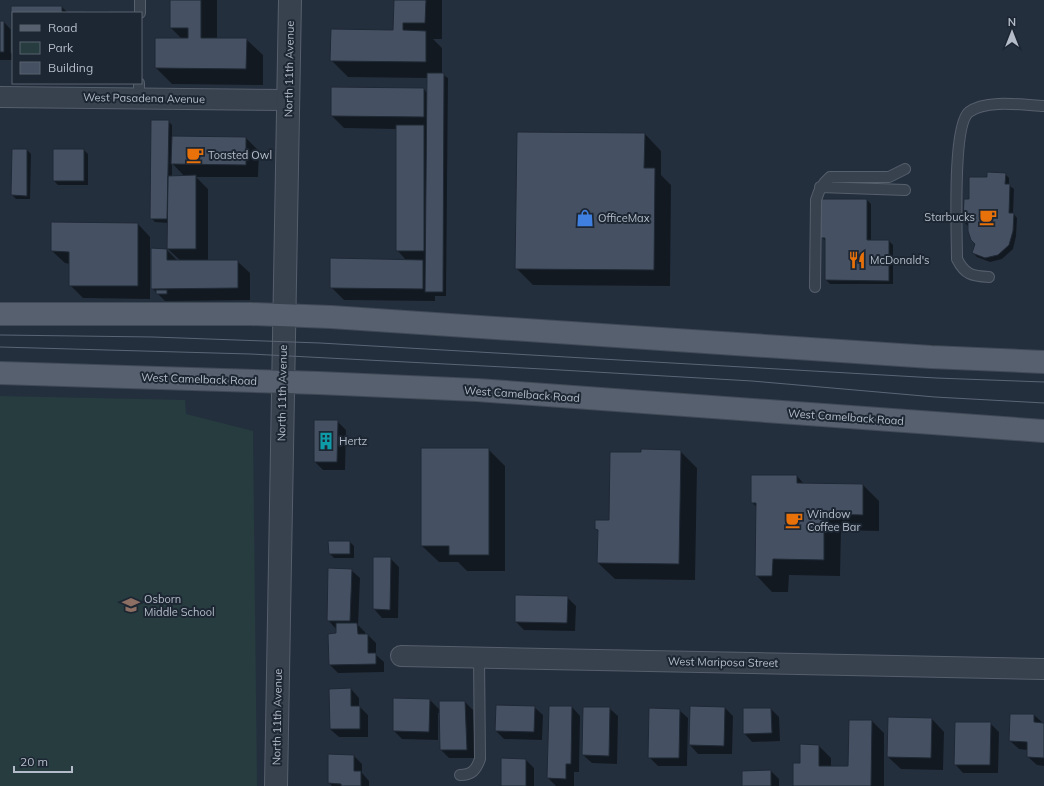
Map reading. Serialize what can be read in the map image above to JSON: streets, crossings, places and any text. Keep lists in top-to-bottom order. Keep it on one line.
{"streets":{"main road":["West Camelback Road"],"street":["North 11th Avenue","West Pasadena Avenue","West Mariposa Street"]},"crossings":[["North 11th Avenue","West Pasadena Avenue"],["North 11th Avenue","West Camelback Road"]],"places":{"cafe":["Toasted Owl","Starbucks","Window Coffee Bar"],"shop":["OfficeMax"],"restaurant":["McDonald's"],"building":["Hertz"],"school or university":["Osborn Middle School"]},"legend":["Road","Park","Building"],"scale_bar":"20 m","north":"top"}
